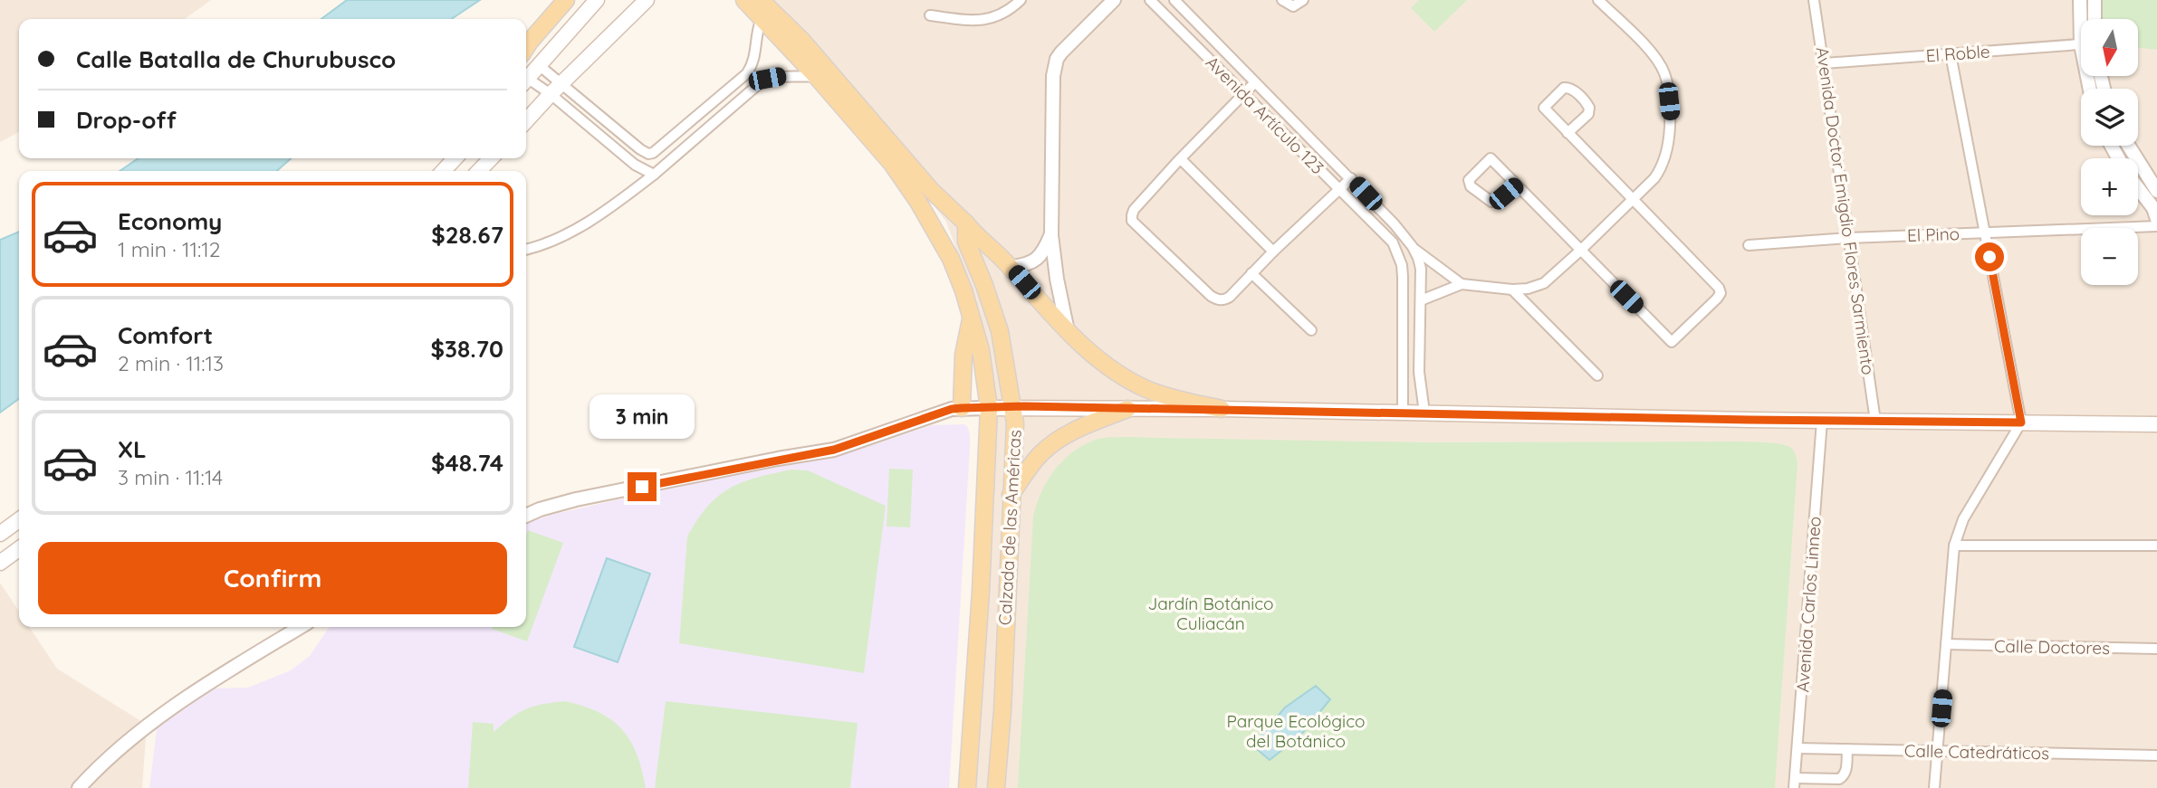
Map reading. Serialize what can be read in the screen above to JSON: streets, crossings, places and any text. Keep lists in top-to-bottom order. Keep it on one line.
{"streets":{"main road":["Calzada de las Américas"],"street":["El Roble","Avenida Artículo 123","Avenida Doctor Emigdio Flores Sarmiento","El Pino","Avenida Carlos Linneo","Calle Doctores","Calle Catedráticos"]},"crossings":[["El Roble","Avenida Doctor Emigdio Flores Sarmiento"],["Avenida Doctor Emigdio Flores Sarmiento","El Pino"],["Avenida Carlos Linneo","Calle Catedráticos"]],"parks":["Jardín Botánico Culiacán","Parque Ecológico del Botánico"],"north":"bottom","page":{"map_buttons":["+","−"],"banner":["Calle Batalla de Churubusco","Drop-off"],"list":[{"name":"Economy","note":"1 min · 11:12","value":"$28.67"},{"name":"Comfort","note":"2 min · 11:13","value":"$38.70"},{"name":"XL","note":"3 min · 11:14","value":"$48.74"}],"bubble":"3 min","buttons":"Confirm"}}
